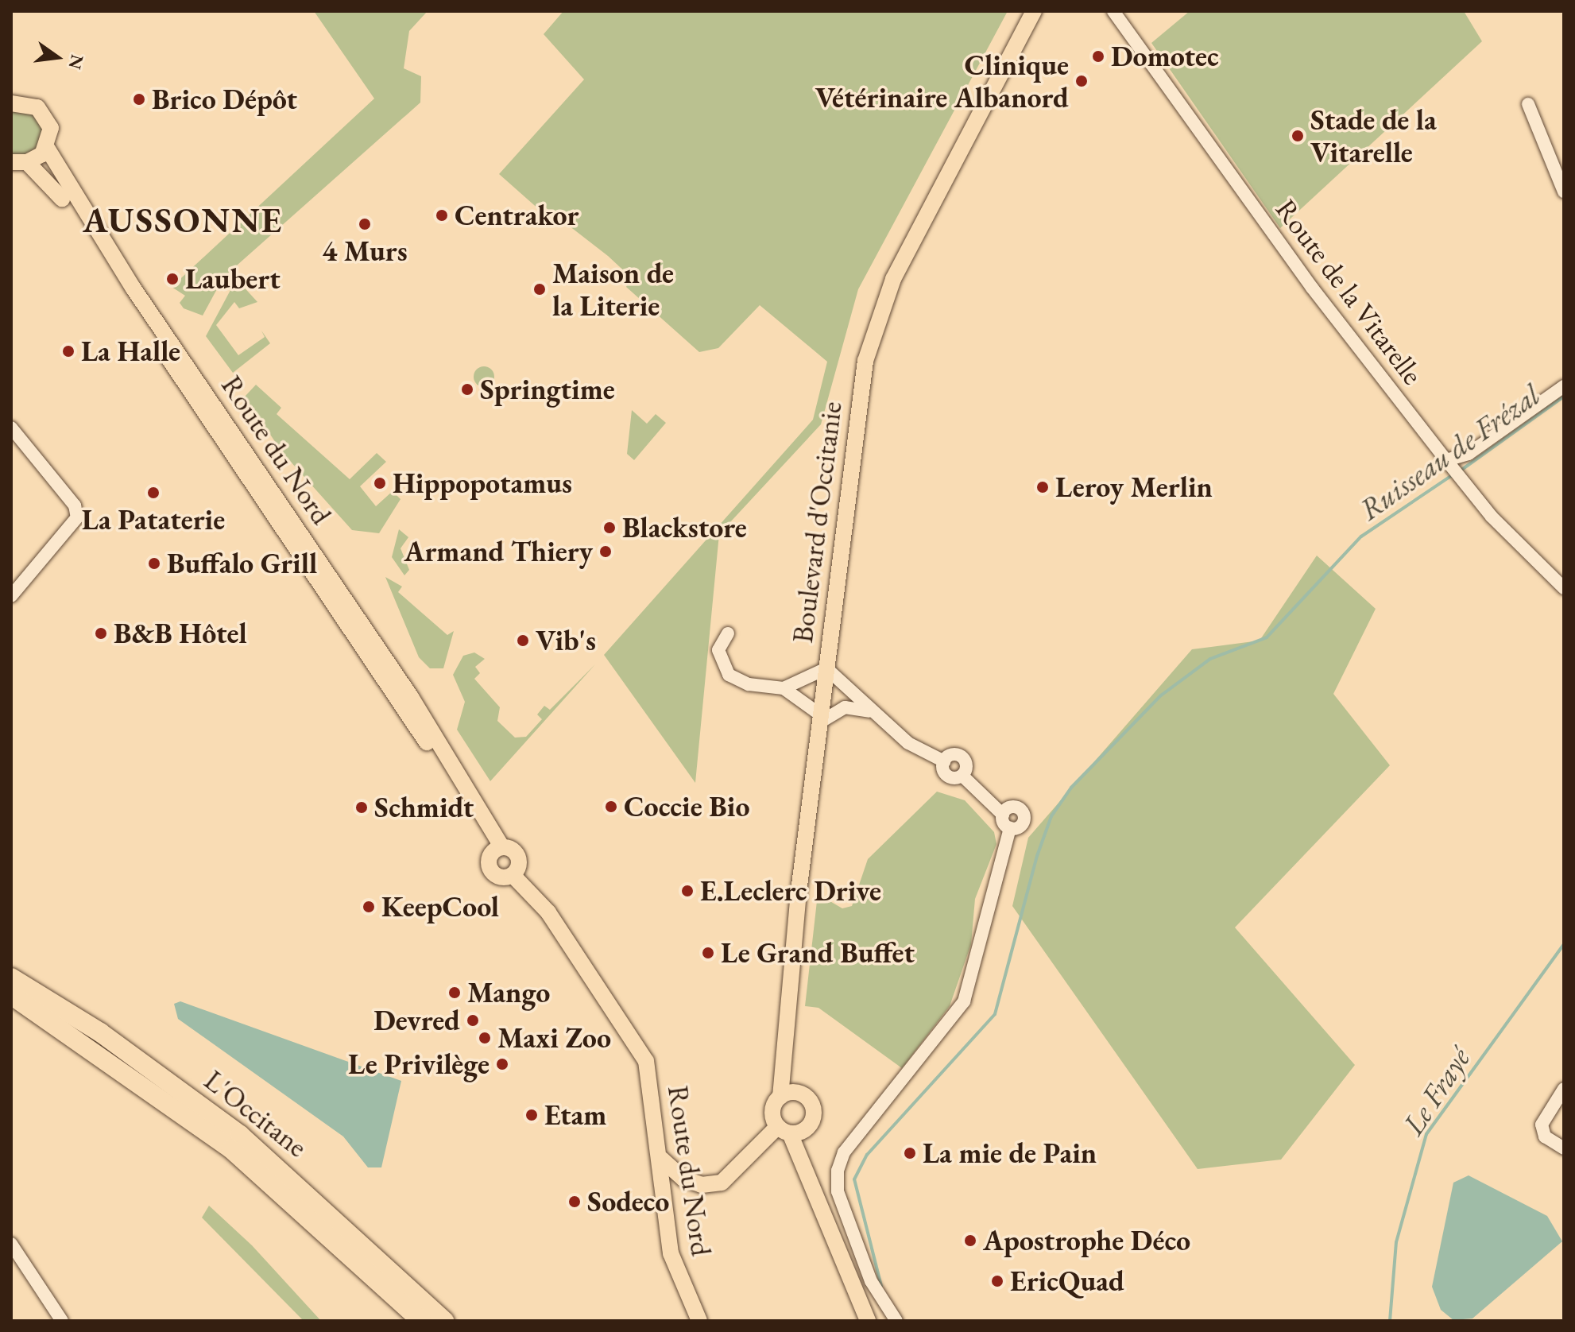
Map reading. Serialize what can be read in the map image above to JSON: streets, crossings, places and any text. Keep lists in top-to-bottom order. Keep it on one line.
{"streets":{"highway":["L'Occitane"],"main road":["Route du Nord","Boulevard d'Occitanie"],"street":["Route de la Vitarelle"]},"districts":["AUSSONNE"],"water":["Ruisseau de Frézal","Le Frayé"],"places":["Domotec","Clinique Vétérinaire Albanord","Brico Dépôt","Stade de la Vitarelle","Centrakor","4 Murs","Laubert","Maison de la Literie","La Halle","Springtime","Hippopotamus","Leroy Merlin","La Pataterie","Blackstore","Armand Thiery","Buffalo Grill","B&B Hôtel","Vib's","Coccie Bio","Schmidt","E.Leclerc Drive","KeepCool","Le Grand Buffet","Mango","Devred","Maxi Zoo","Le Privilège","Etam","La mie de Pain","Sodeco","Apostrophe Déco","EricQuad"],"north":"right"}
